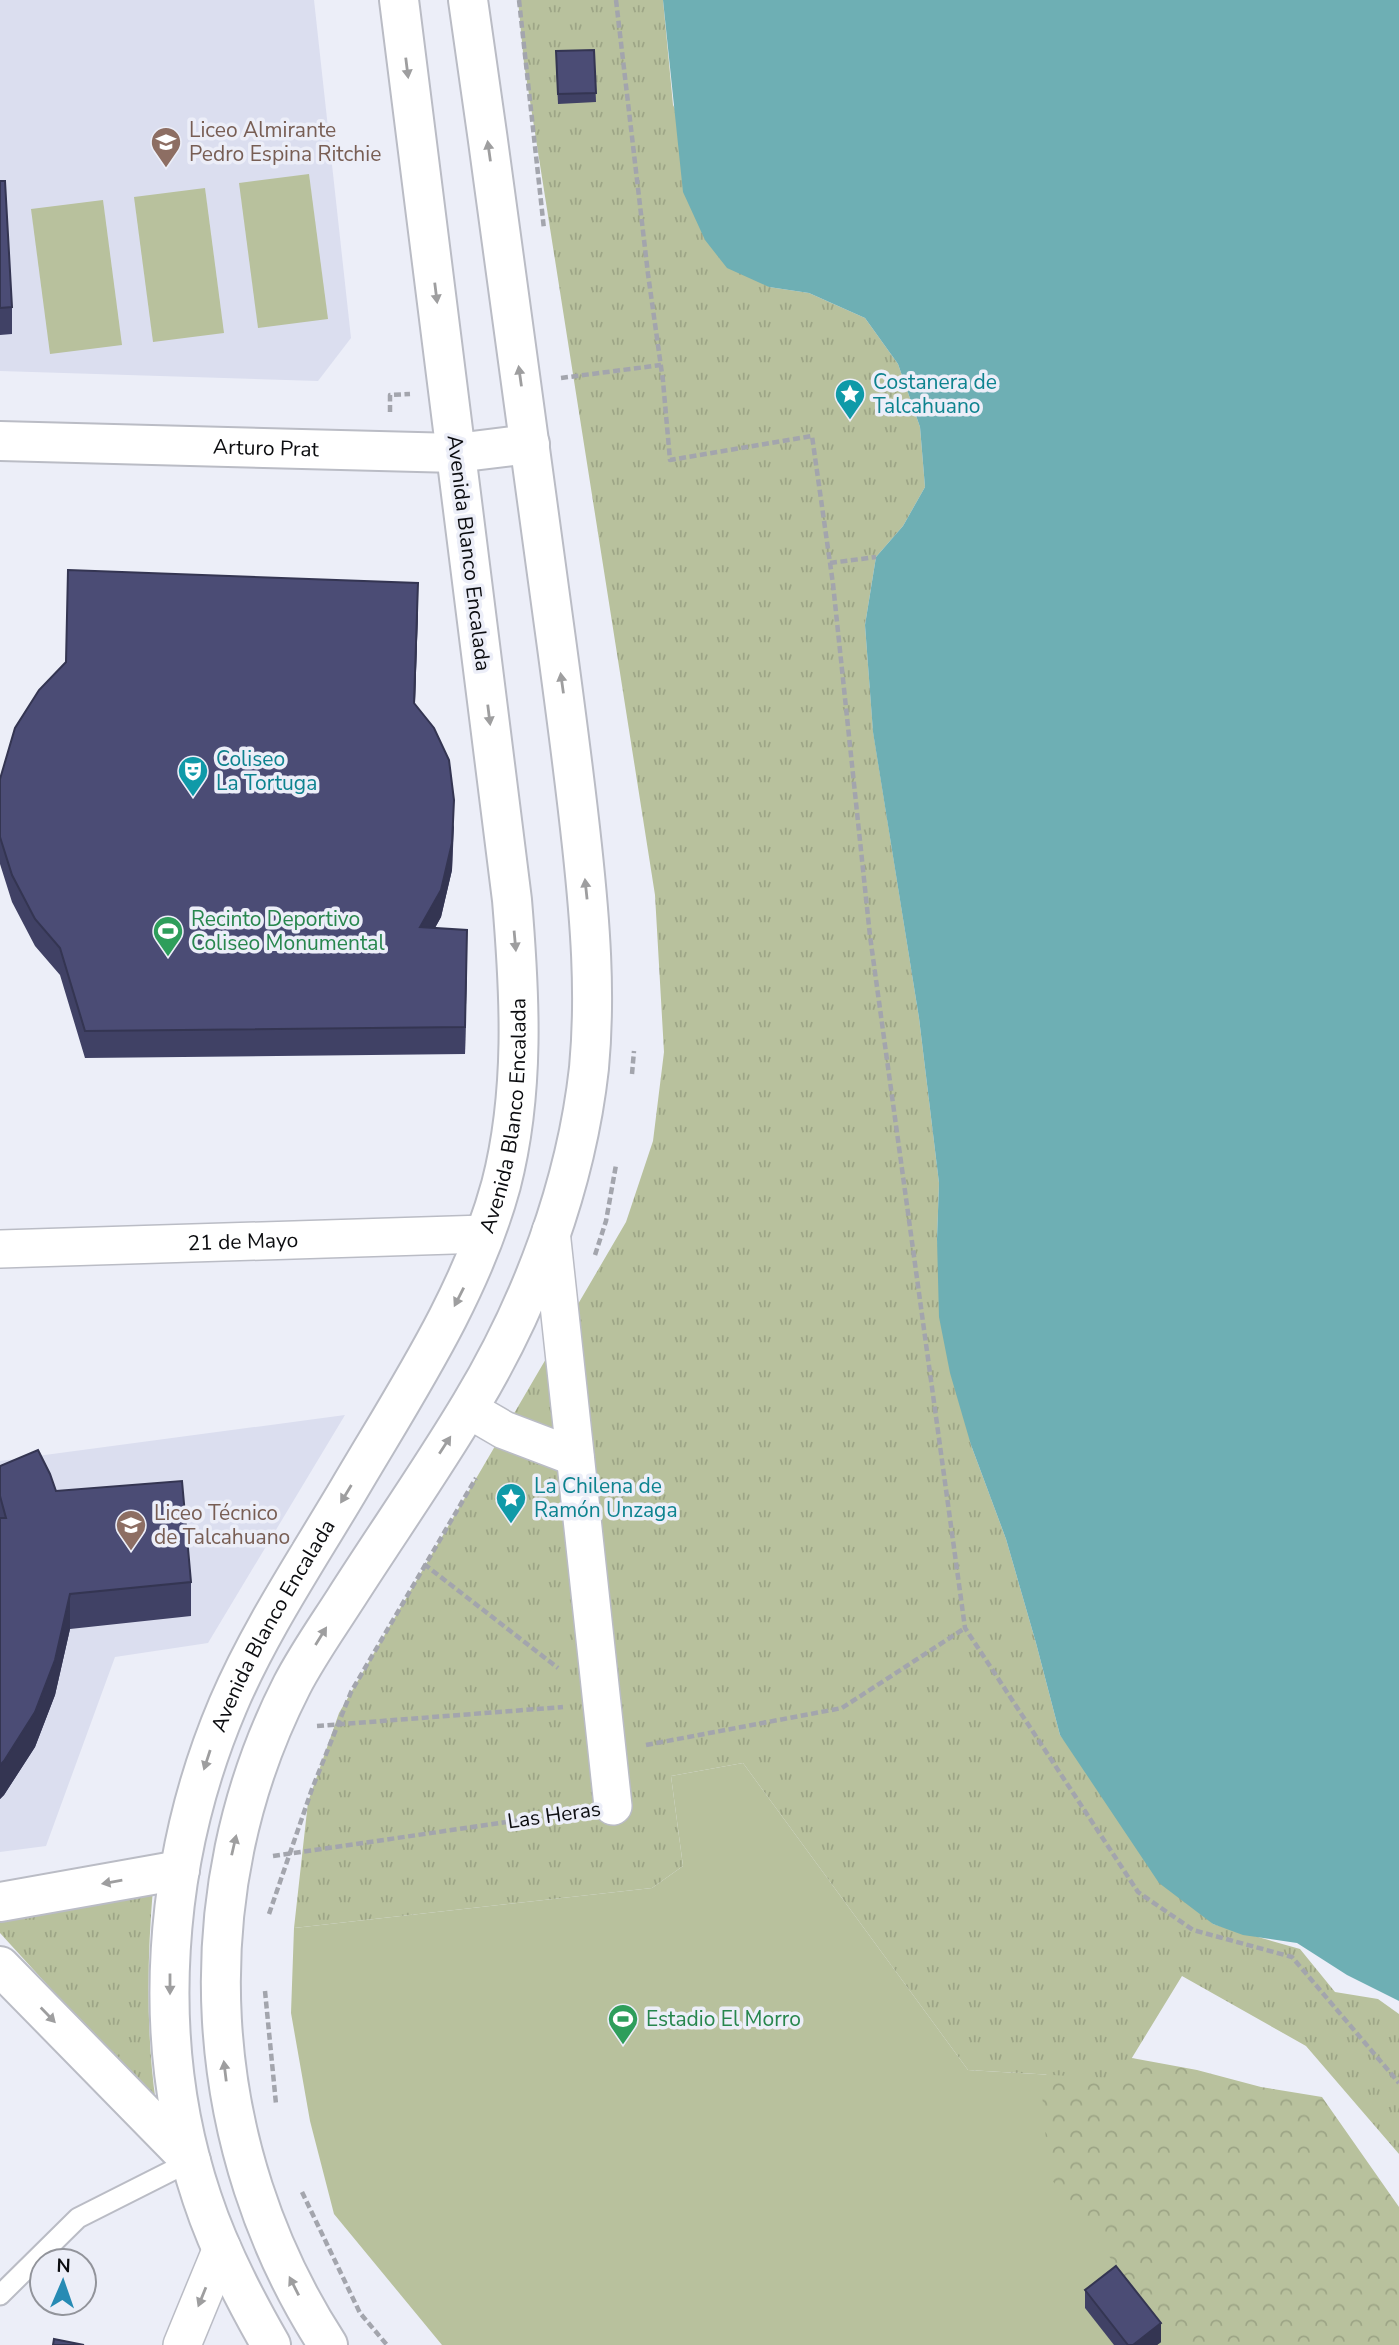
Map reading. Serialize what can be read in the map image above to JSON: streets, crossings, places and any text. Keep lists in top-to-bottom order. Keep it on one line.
{"streets":{"main road":["Arturo Prat","Avenida Blanco Encalada"],"street":["21 de Mayo","Las Heras"]},"crossings":[["Arturo Prat","Avenida Blanco Encalada"],["Avenida Blanco Encalada","21 de Mayo"],["Avenida Blanco Encalada","Las Heras"]],"places":{"school or university":["Liceo Almirante Pedro Espina Ritchie","Liceo Técnico de Talcahuano"],"place":["Costanera de Talcahuano","La Chilena de Ramón Unzaga"],"theatre":["Coliseo La Tortuga"],"sports":["Recinto Deportivo Coliseo Monumental","Estadio El Morro"]},"north":"top"}
